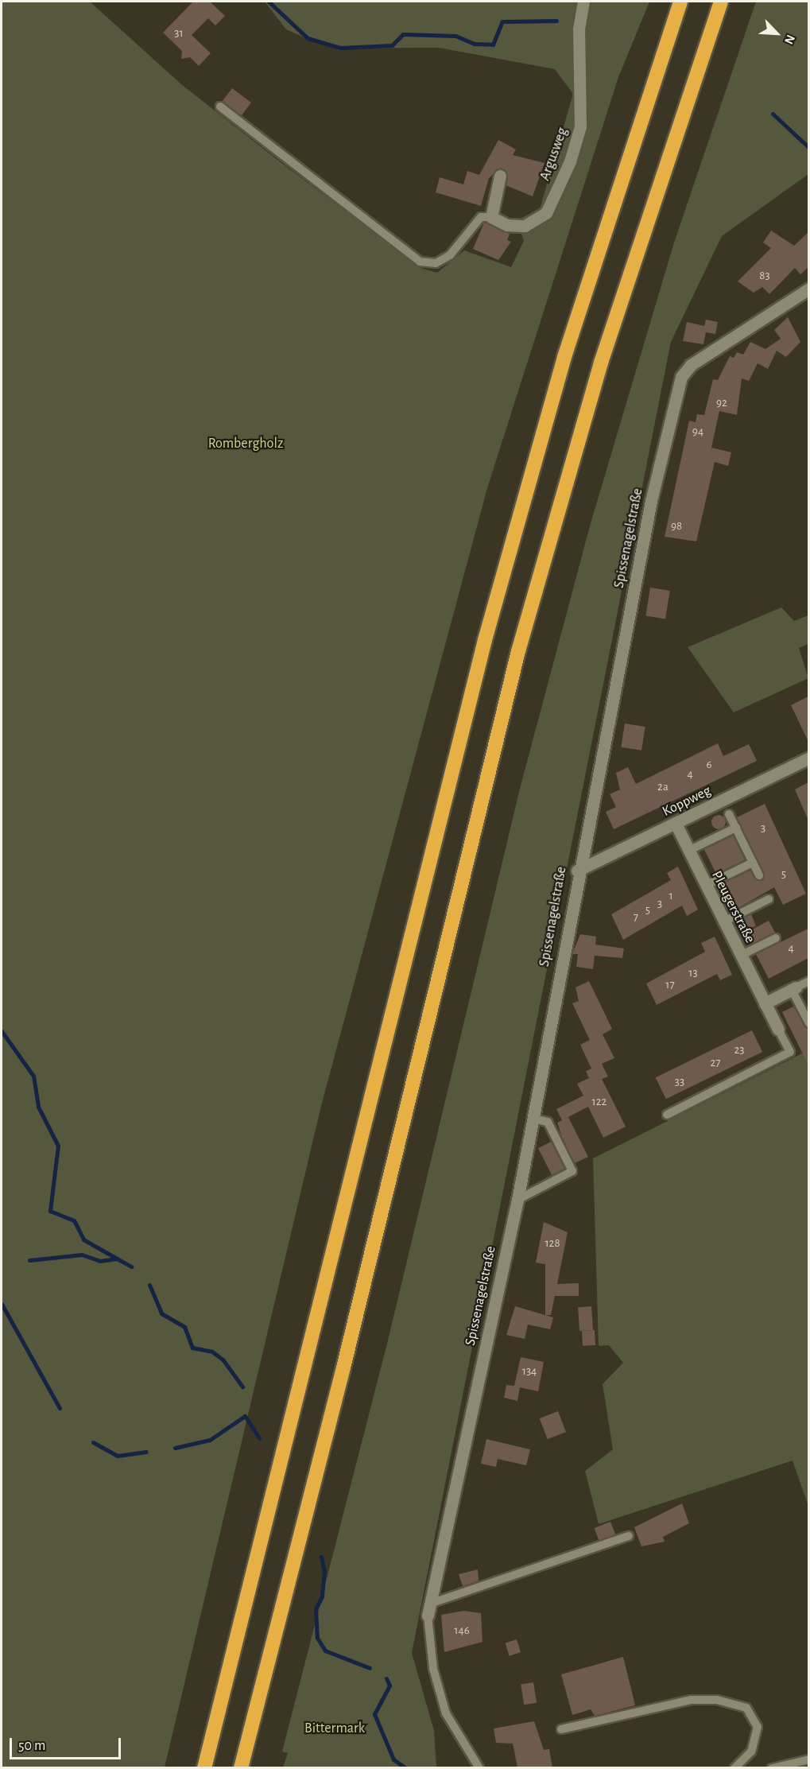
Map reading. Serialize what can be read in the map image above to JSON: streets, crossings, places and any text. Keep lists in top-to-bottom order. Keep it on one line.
{"streets":{"street":["Argusweg","Spissenagelstraße","Koppweg","Pleugerstraße"]},"crossings":[["Spissenagelstraße","Koppweg"],["Koppweg","Pleugerstraße"]],"parks":["Rombergholz","Bittermark"],"house_numbers":["31","83","92","94","98","6","4","2a","3","5","1","3","5","7","4","13","17","23","27","33","122","128","134","146"],"scale_bar":"50 m","north":"bottom right"}
